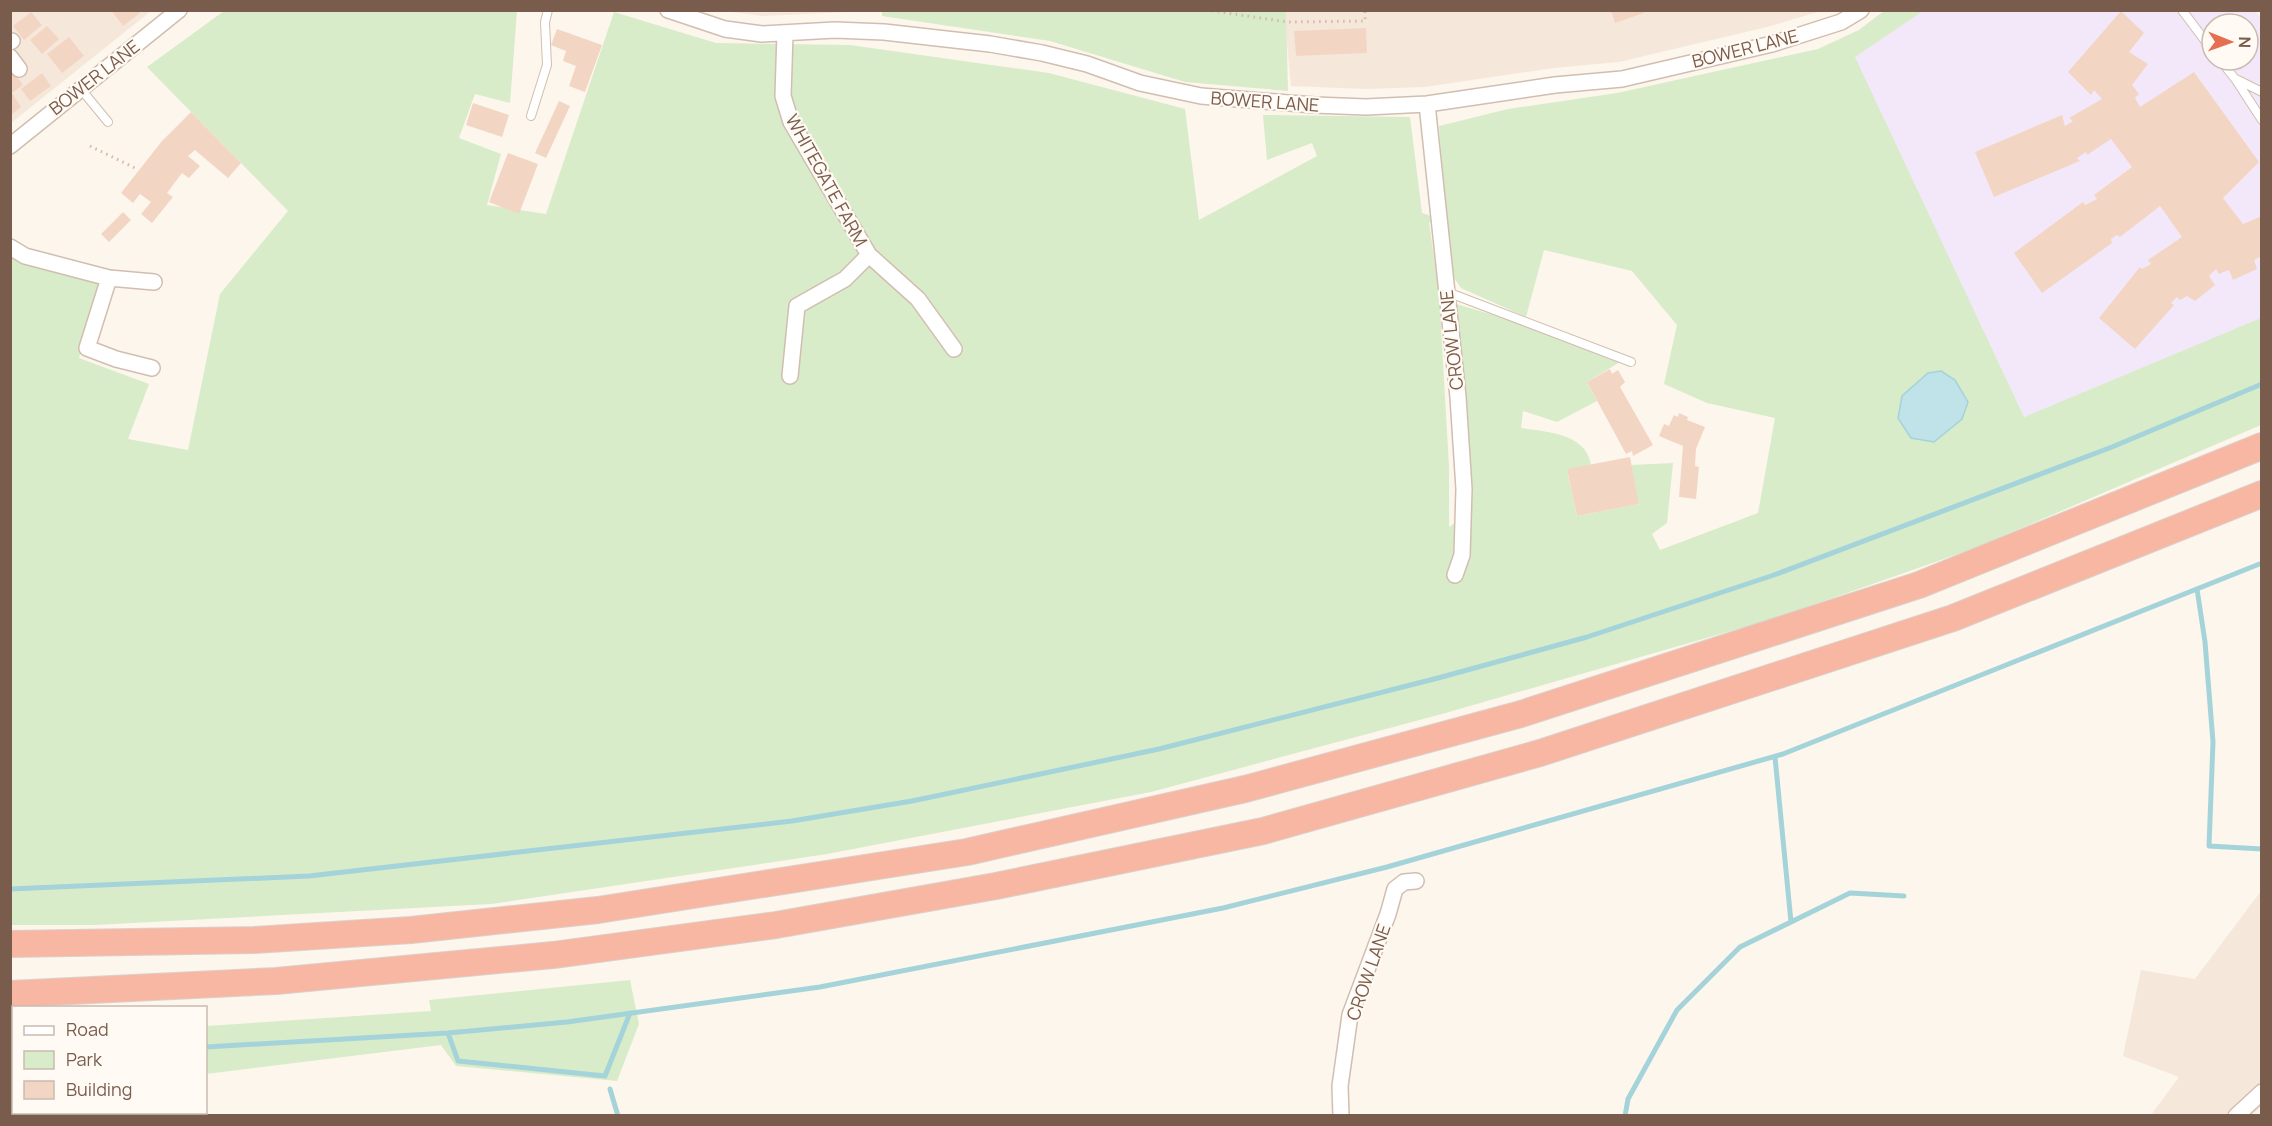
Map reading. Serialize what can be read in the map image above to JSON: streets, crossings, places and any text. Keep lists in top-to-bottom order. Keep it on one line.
{"streets":{"street":["BOWER LANE","WHITEGATE FARM","CROW LANE"]},"crossings":[["BOWER LANE","WHITEGATE FARM"],["BOWER LANE","CROW LANE"]],"legend":["Road","Park","Building"],"north":"right"}
